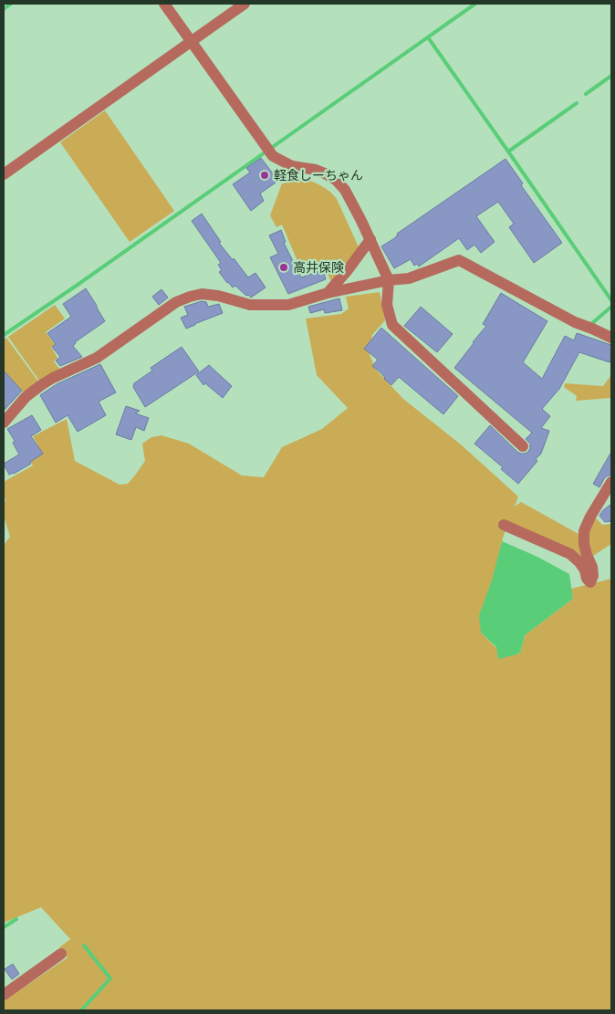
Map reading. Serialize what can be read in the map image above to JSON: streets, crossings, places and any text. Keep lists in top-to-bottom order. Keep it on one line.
{"places":["軽食しーちゃん","高井保険"]}
